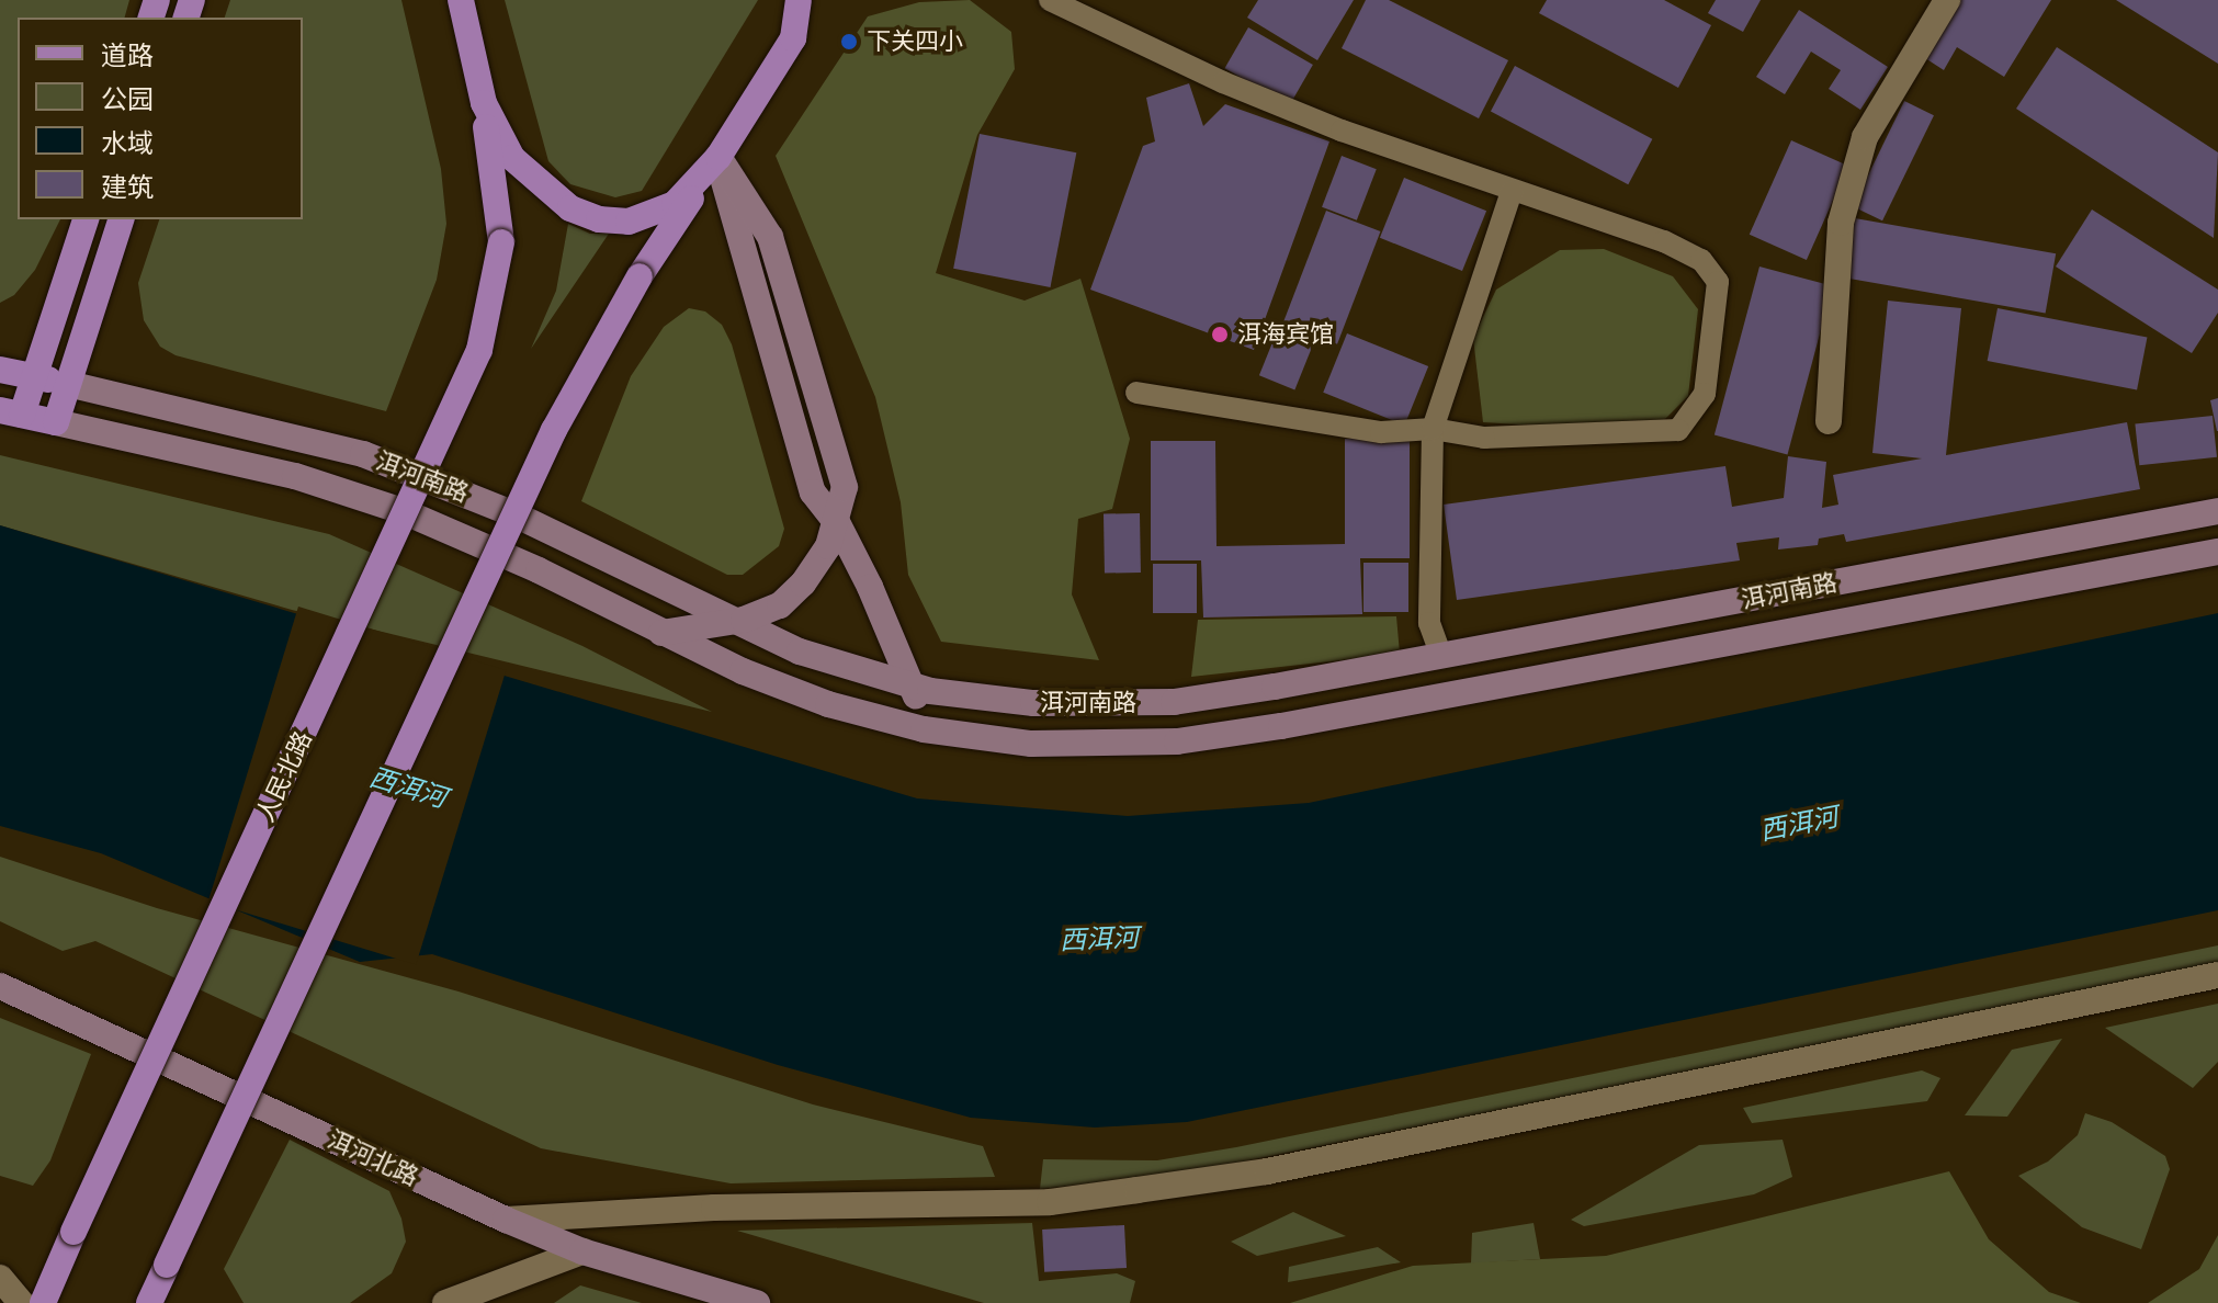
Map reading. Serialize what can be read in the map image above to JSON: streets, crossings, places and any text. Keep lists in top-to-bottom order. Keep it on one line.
{"streets":{"main road":["洱河南路","人民北路","洱河北路"]},"water":["西洱河"],"places":["下关四小","洱海宾馆"],"legend":["道路","公园","水域","建筑"]}
